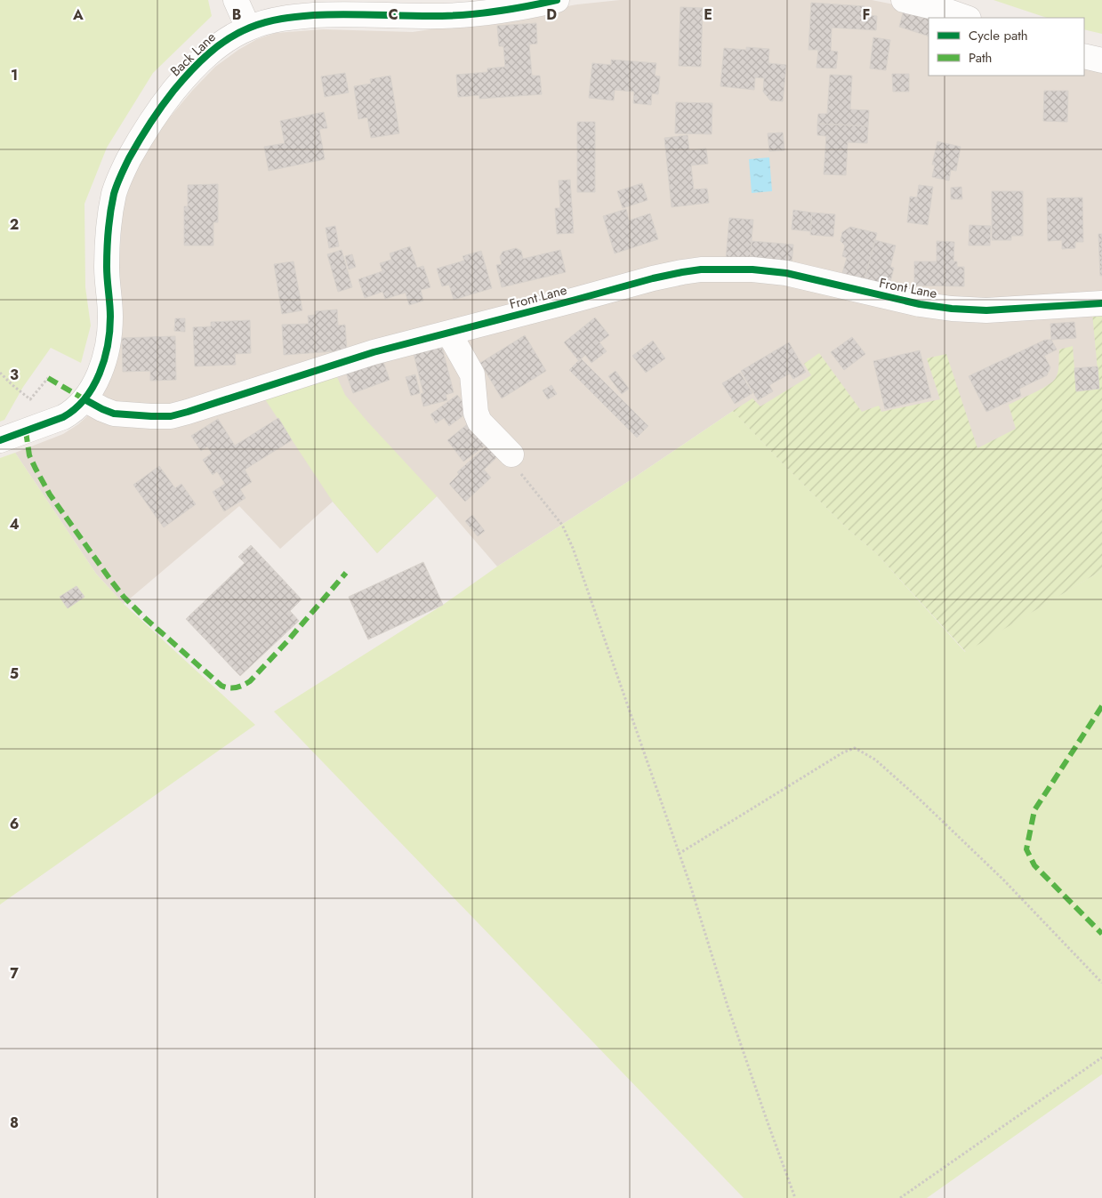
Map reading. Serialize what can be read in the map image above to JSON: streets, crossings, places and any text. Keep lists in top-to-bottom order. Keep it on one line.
{"streets":{"street":["Back Lane","Front Lane"]},"crossings":[["Back Lane","Front Lane"]],"legend":["Cycle path","Path"],"grid":{"columns":["A","B","C","D","E","F"],"rows":["1","2","3","4","5","6","7","8"]}}
